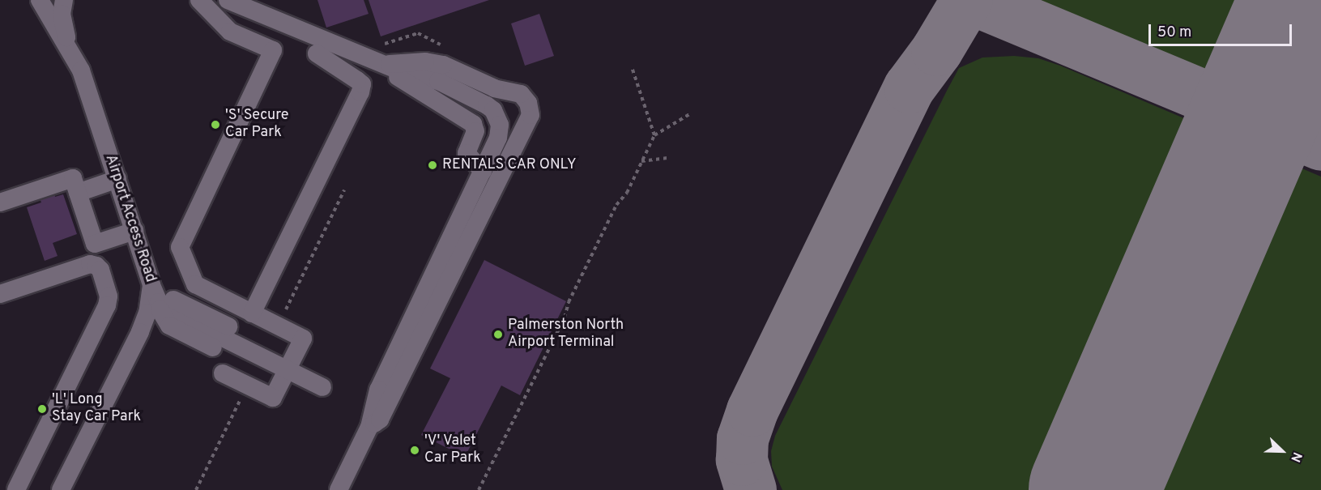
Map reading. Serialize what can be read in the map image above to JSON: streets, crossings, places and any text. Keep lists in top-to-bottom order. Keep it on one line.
{"streets":{"street":["Airport Access Road"]},"places":["'S' Secure Car Park","RENTALS CAR ONLY","Palmerston North Airport Terminal","'L' Long Stay Car Park","'V' Valet Car Park"],"scale_bar":"50 m","north":"bottom right"}
